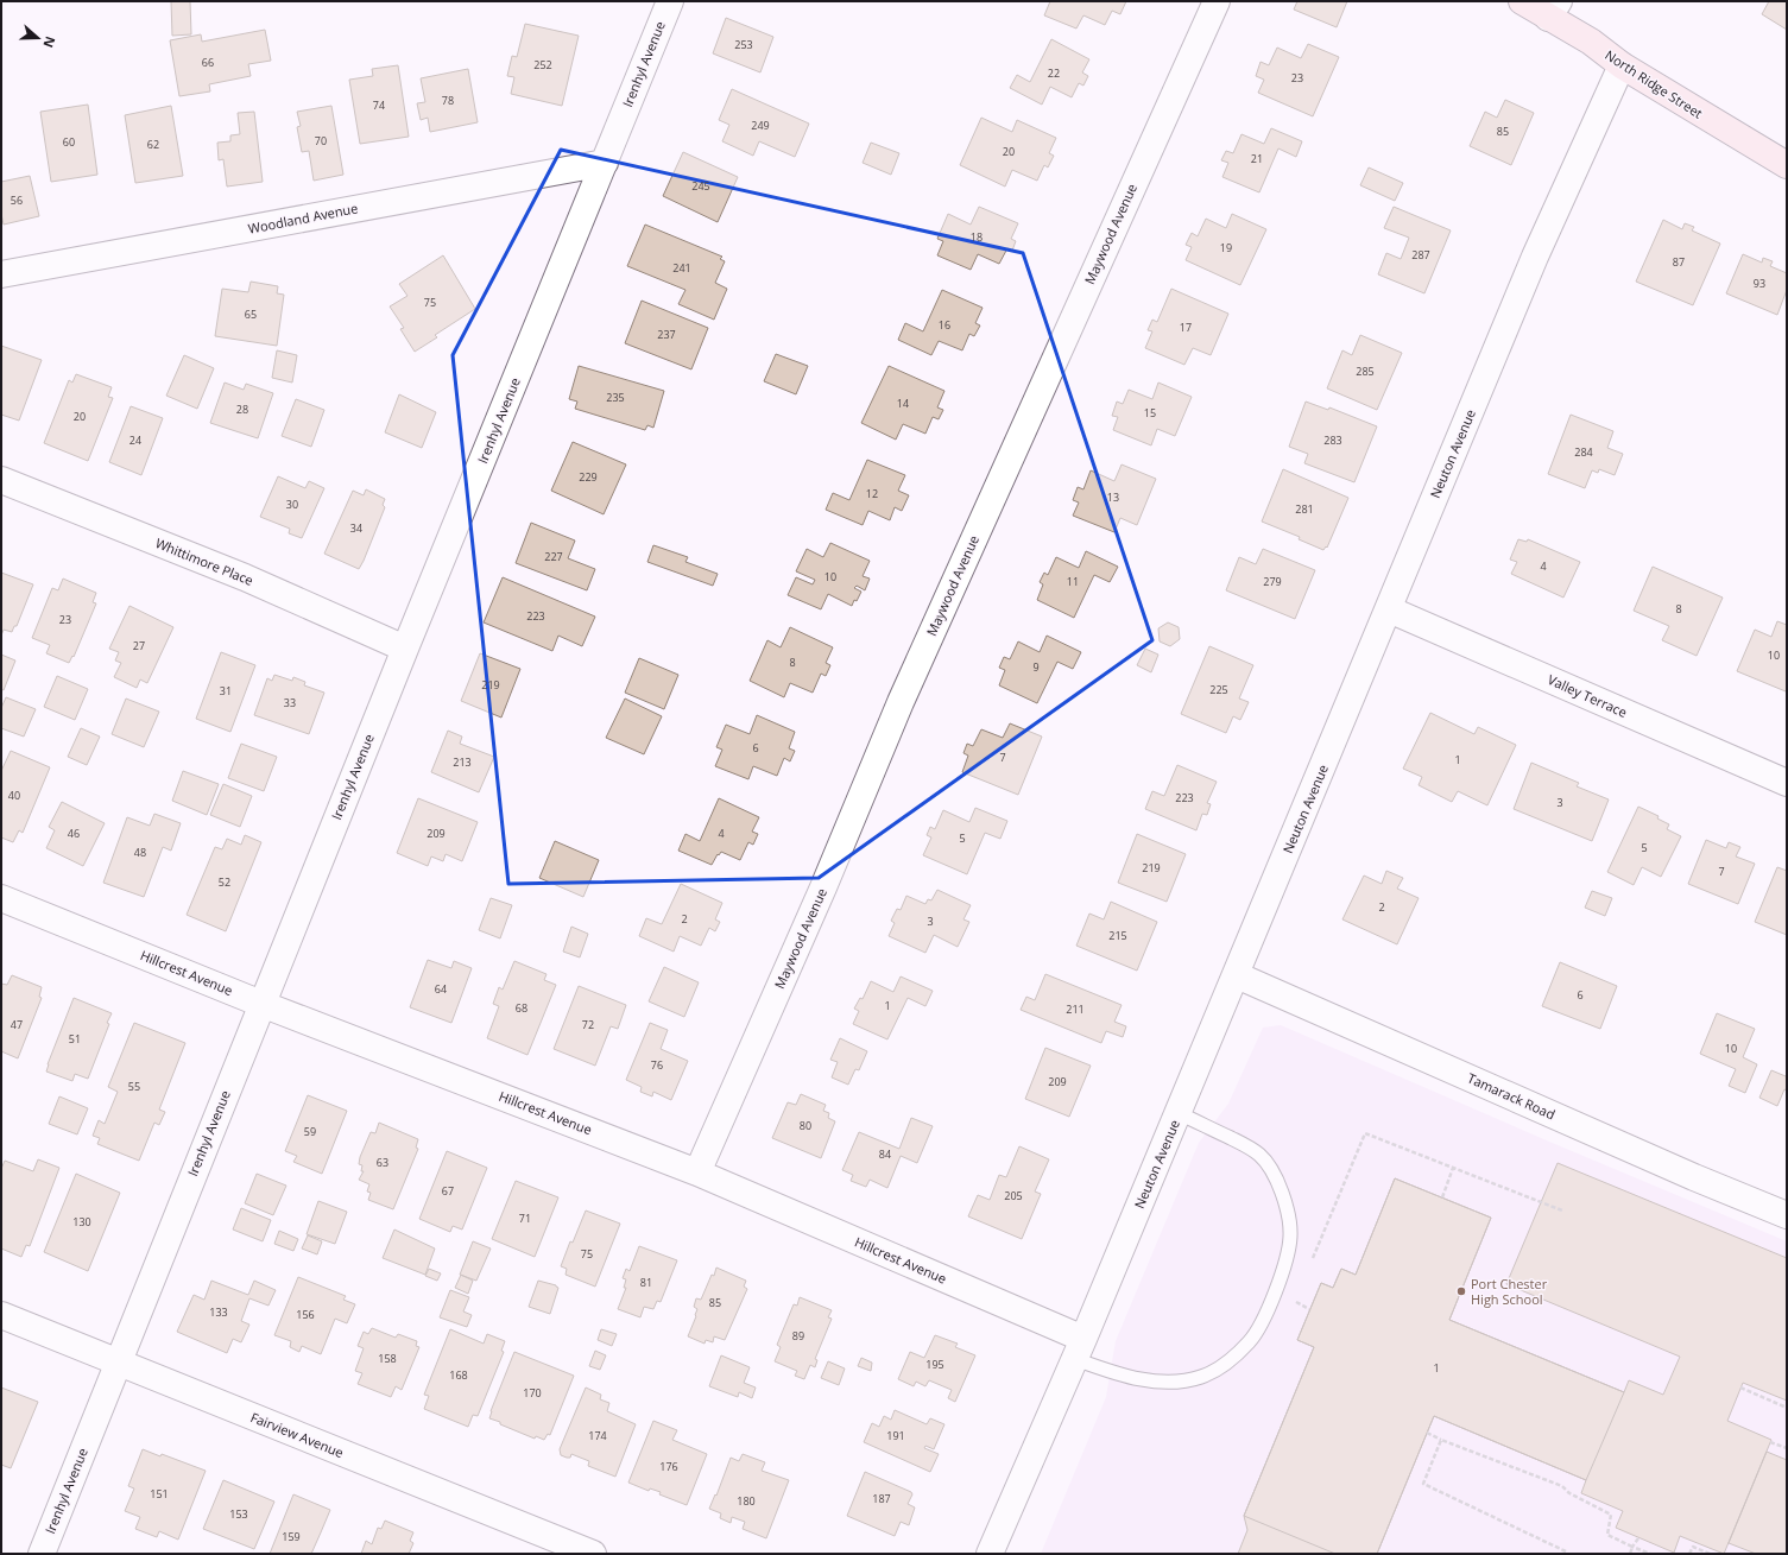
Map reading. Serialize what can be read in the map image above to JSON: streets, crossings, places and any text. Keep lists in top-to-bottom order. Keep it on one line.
{"streets":{"street":["Irenhyl Avenue","North Ridge Street","Woodland Avenue","Maywood Avenue","Neuton Avenue","Whittimore Place","Valley Terrace","Hillcrest Avenue","Tamarack Road","Fairview Avenue"]},"crossings":[["Irenhyl Avenue","Woodland Avenue"],["Irenhyl Avenue","Whittimore Place"],["Irenhyl Avenue","Hillcrest Avenue"],["Irenhyl Avenue","Fairview Avenue"],["North Ridge Street","Neuton Avenue"],["Maywood Avenue","Hillcrest Avenue"],["Neuton Avenue","Valley Terrace"],["Neuton Avenue","Hillcrest Avenue"],["Neuton Avenue","Tamarack Road"]],"places":["Port Chester High School"],"house_numbers":["253","66","252","22","23","78","74","249","85","70","60","62","20","21","245","56","18","19","287","87","241","93","75","65","16","17","237","285","235","14","28","15","20","24","283","284","229","12","13","30","281","34","227","4","10","11","279","8","223","23","27","10","8","9","219","225","31","33","6","7","1","213","40","223","3","46","209","4","5","5","48","219","7","52","2","2","3","215","64","6","1","68","211","47","72","51","10","76","209","55","80","59","84","63","67","205","71","130","75","81","85","133","156","89","158","195","1","168","170","174","191","176","151","187","180","153","159"],"north":"right"}
